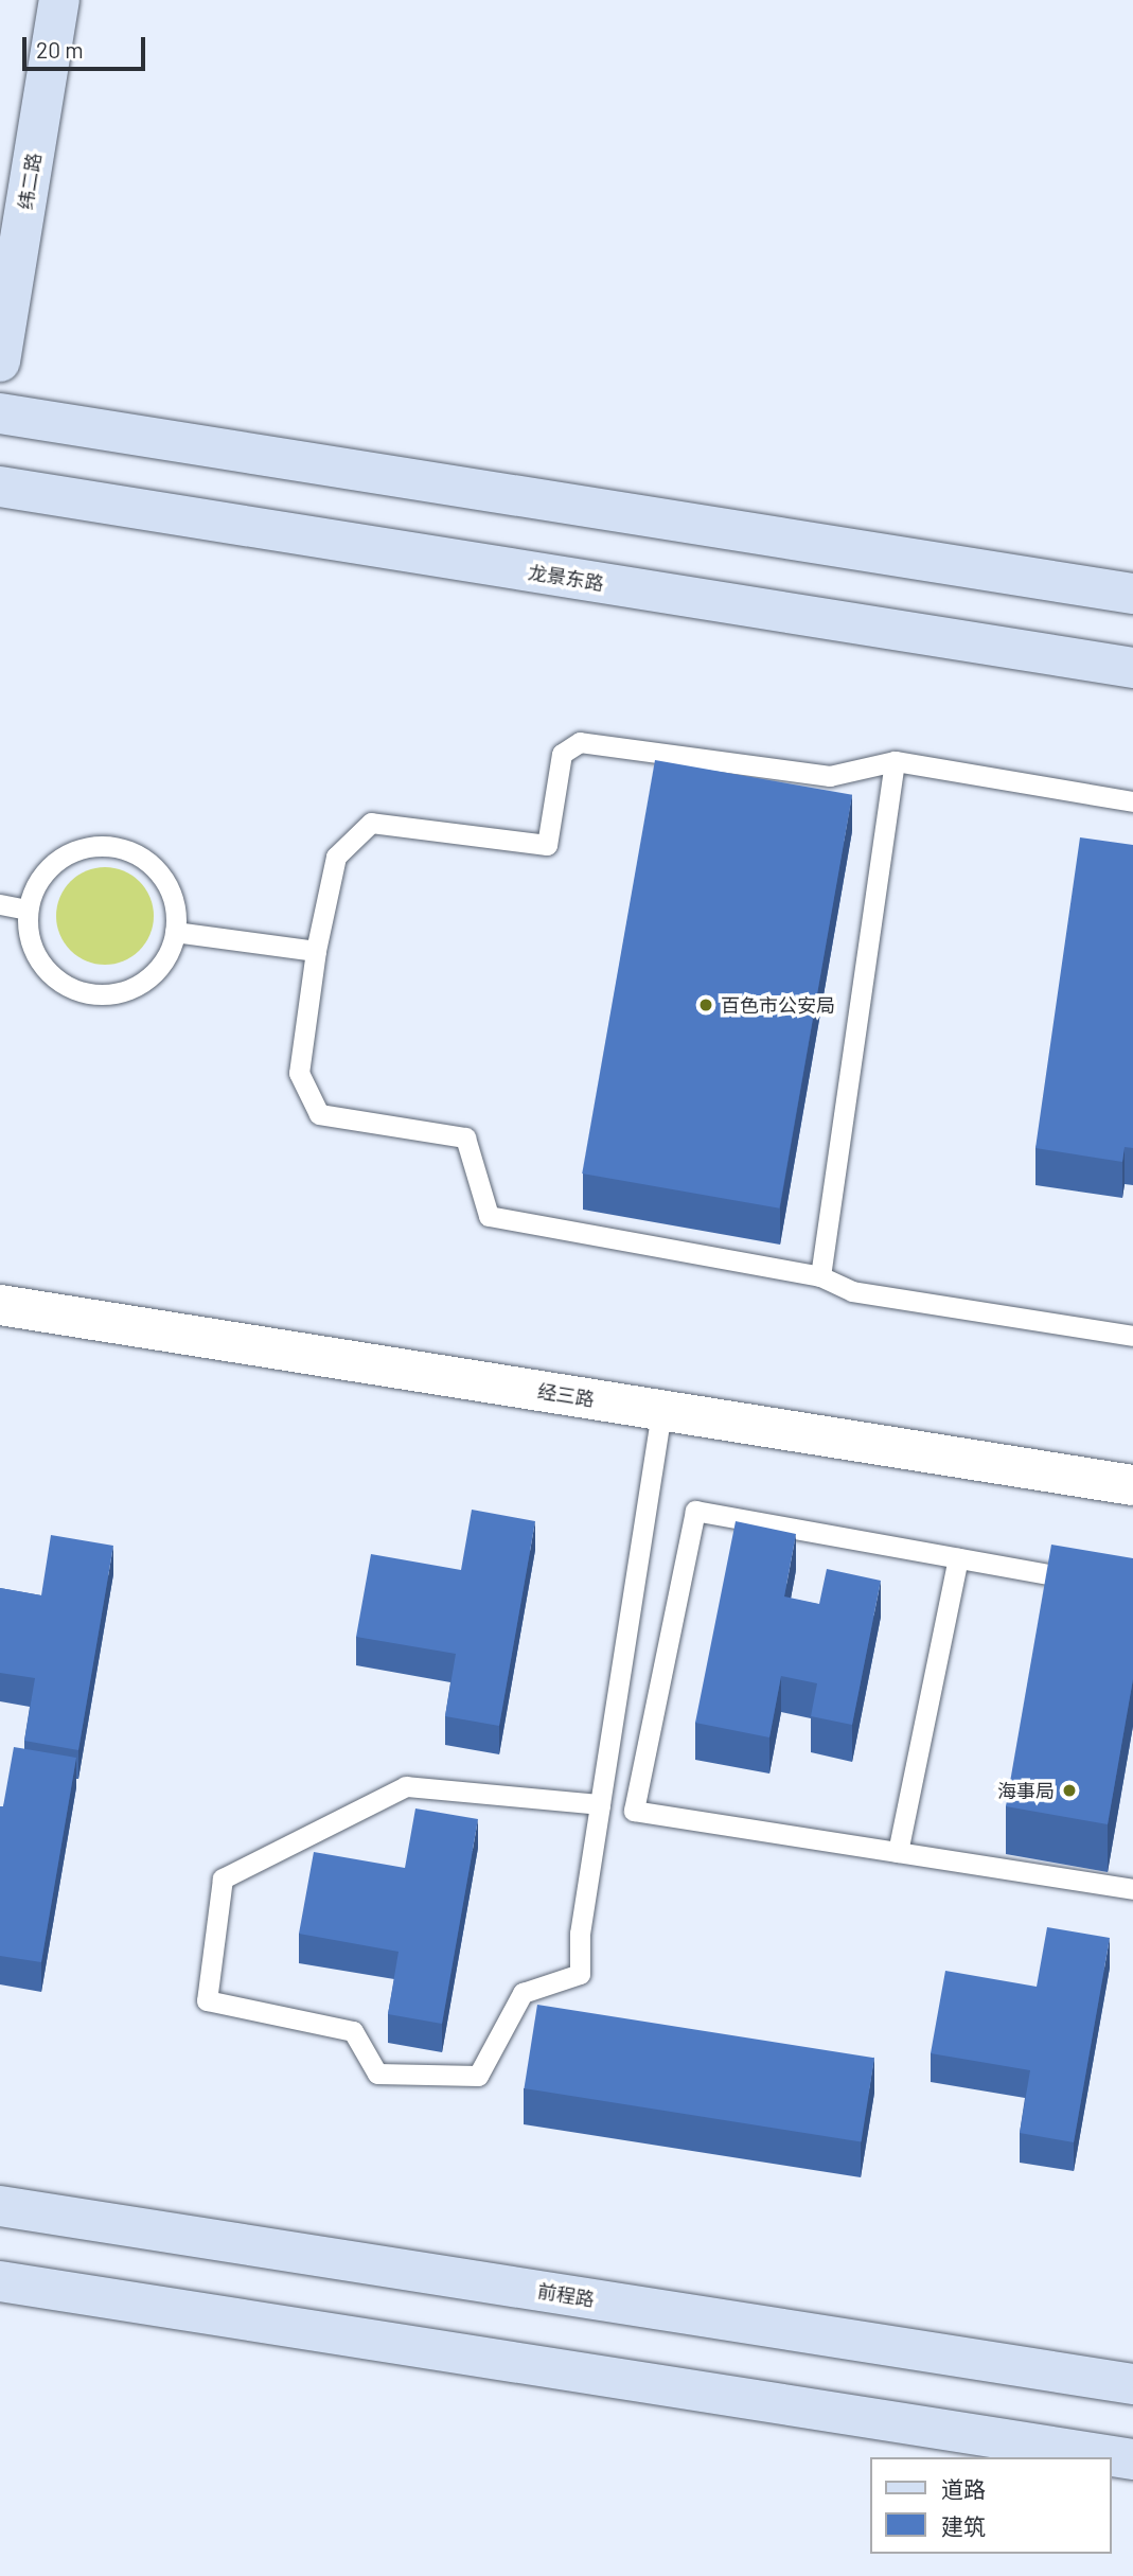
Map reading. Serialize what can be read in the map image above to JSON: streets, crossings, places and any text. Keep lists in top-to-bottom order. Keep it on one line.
{"streets":{"main road":["纬二路","龙景东路","前程路"],"street":["经三路"]},"places":["百色市公安局","海事局"],"legend":["道路","建筑"],"scale_bar":"20 m"}
